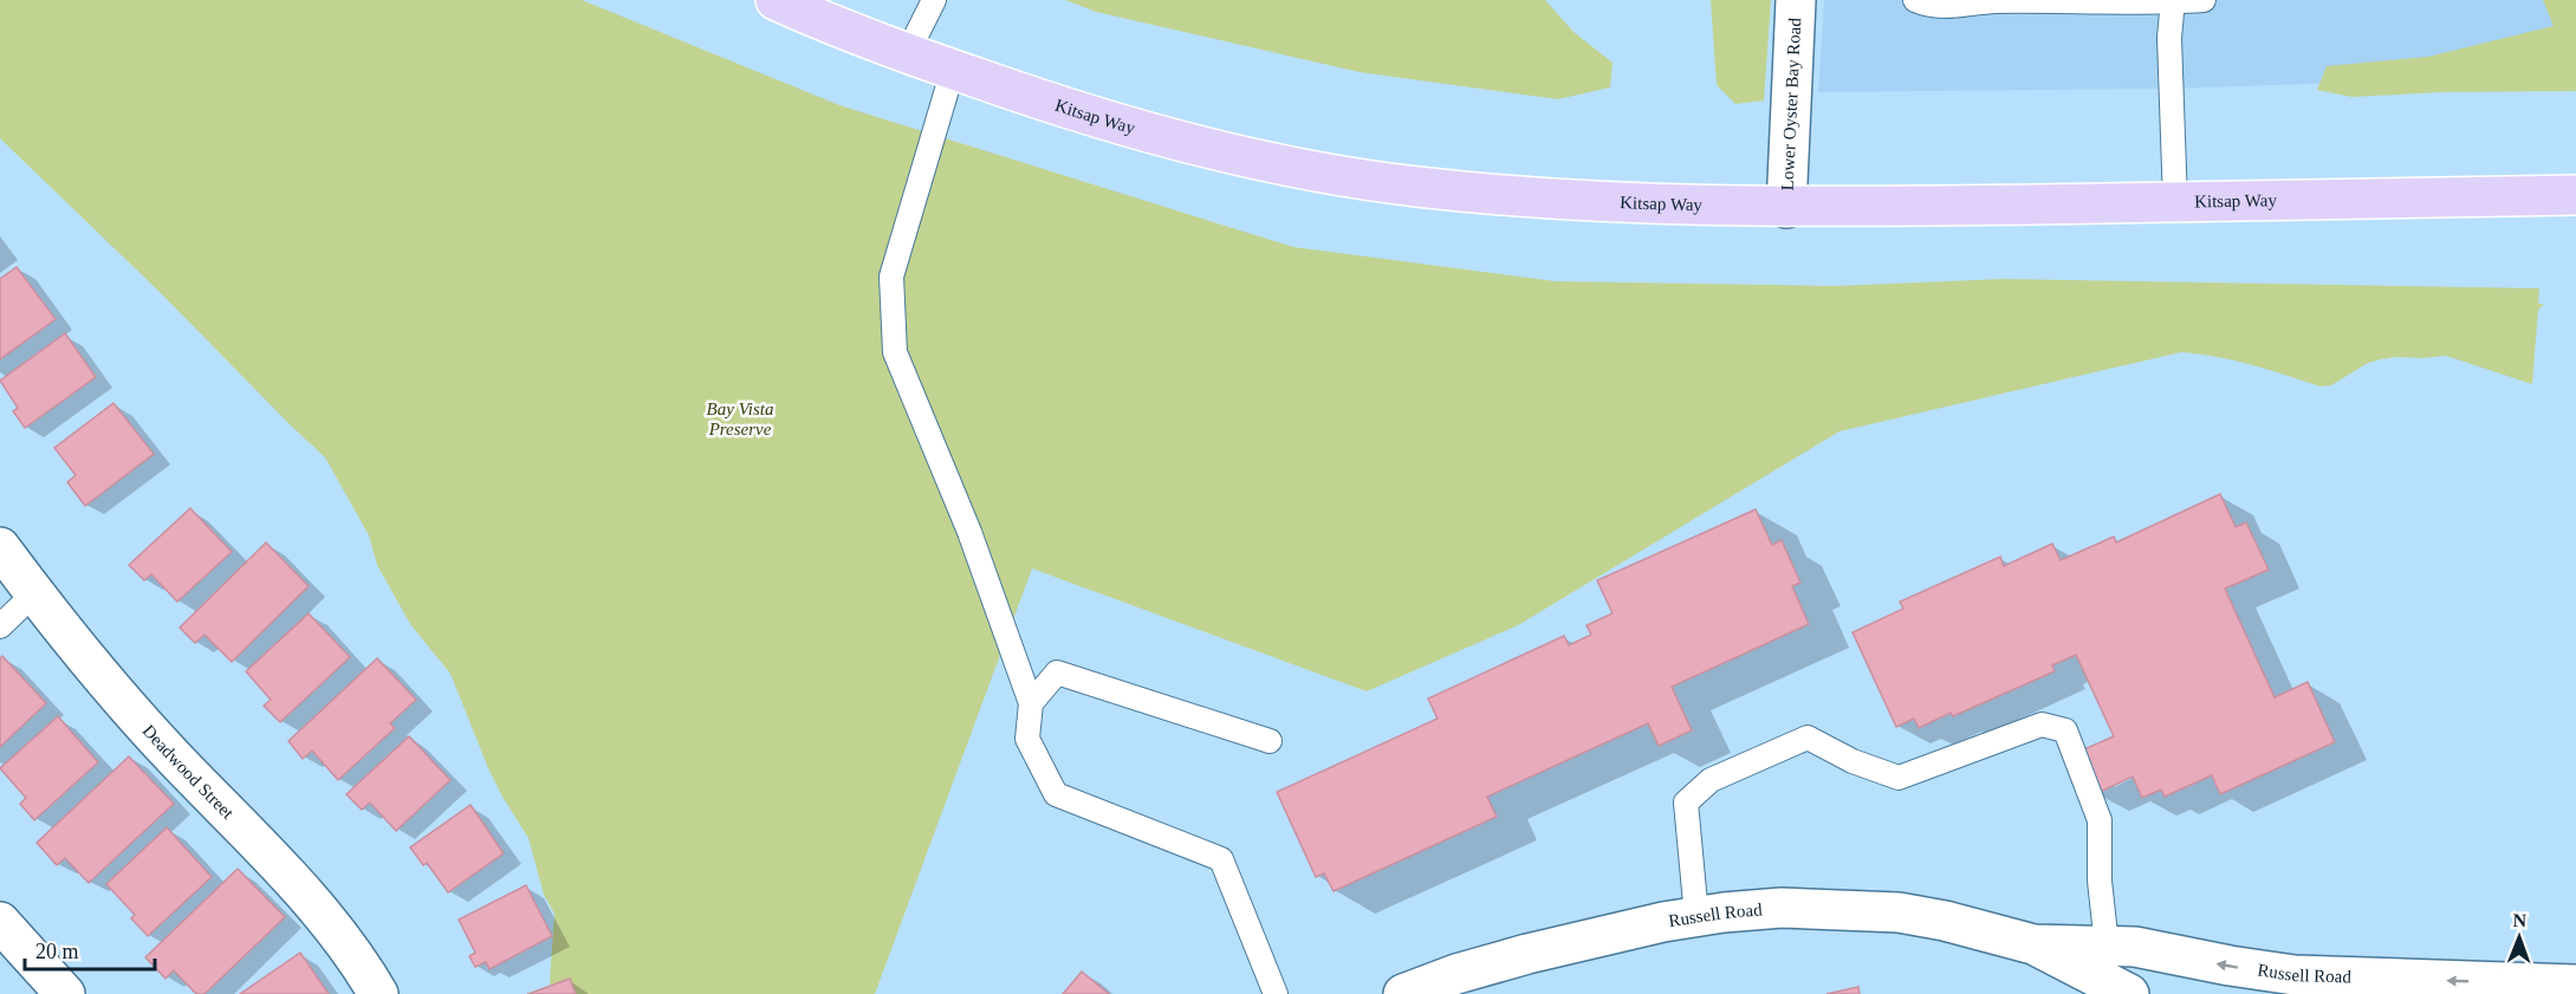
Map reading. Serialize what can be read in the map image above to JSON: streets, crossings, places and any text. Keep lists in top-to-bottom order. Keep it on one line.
{"streets":{"main road":["Kitsap Way"],"street":["Lower Oyster Bay Road","Deadwood Street","Russell Road"]},"crossings":[["Lower Oyster Bay Road","Kitsap Way"]],"one_way":["Russell Road"],"parks":["Bay Vista Preserve"],"scale_bar":"20 m","north":"top"}
